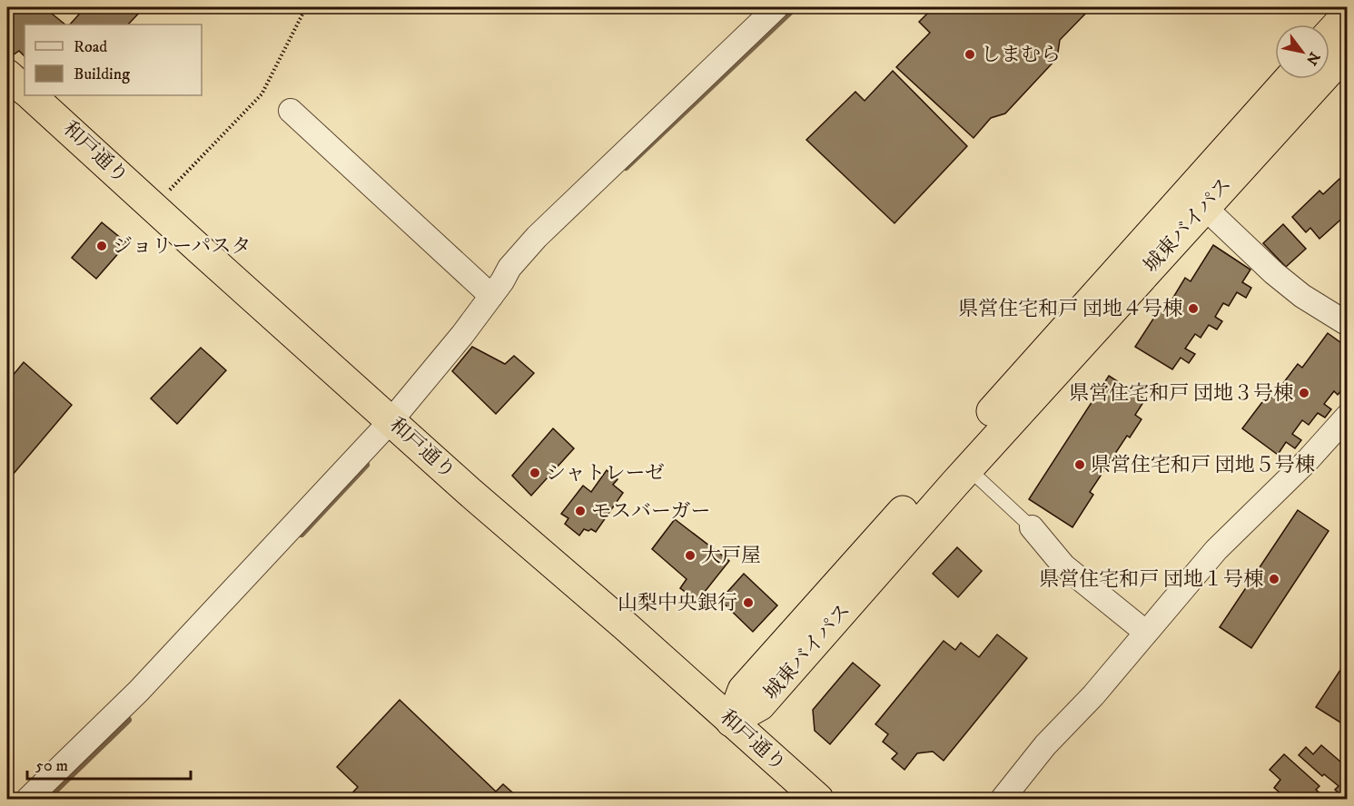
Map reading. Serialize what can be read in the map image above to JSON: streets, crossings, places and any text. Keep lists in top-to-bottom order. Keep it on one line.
{"streets":{"highway":["和戸通り","城東バイパス"]},"crossings":[["和戸通り","城東バイパス"]],"places":["しまむら","ジョリーパスタ","県営住宅和戸 団地４号棟","県営住宅和戸 団地３号棟","県営住宅和戸 団地５号棟","シャトレーゼ","モスバーガー","大戸屋","県営住宅和戸 団地１号棟","山梨中央銀行"],"legend":["Road","Building"],"scale_bar":"50 m","north":"bottom right"}
